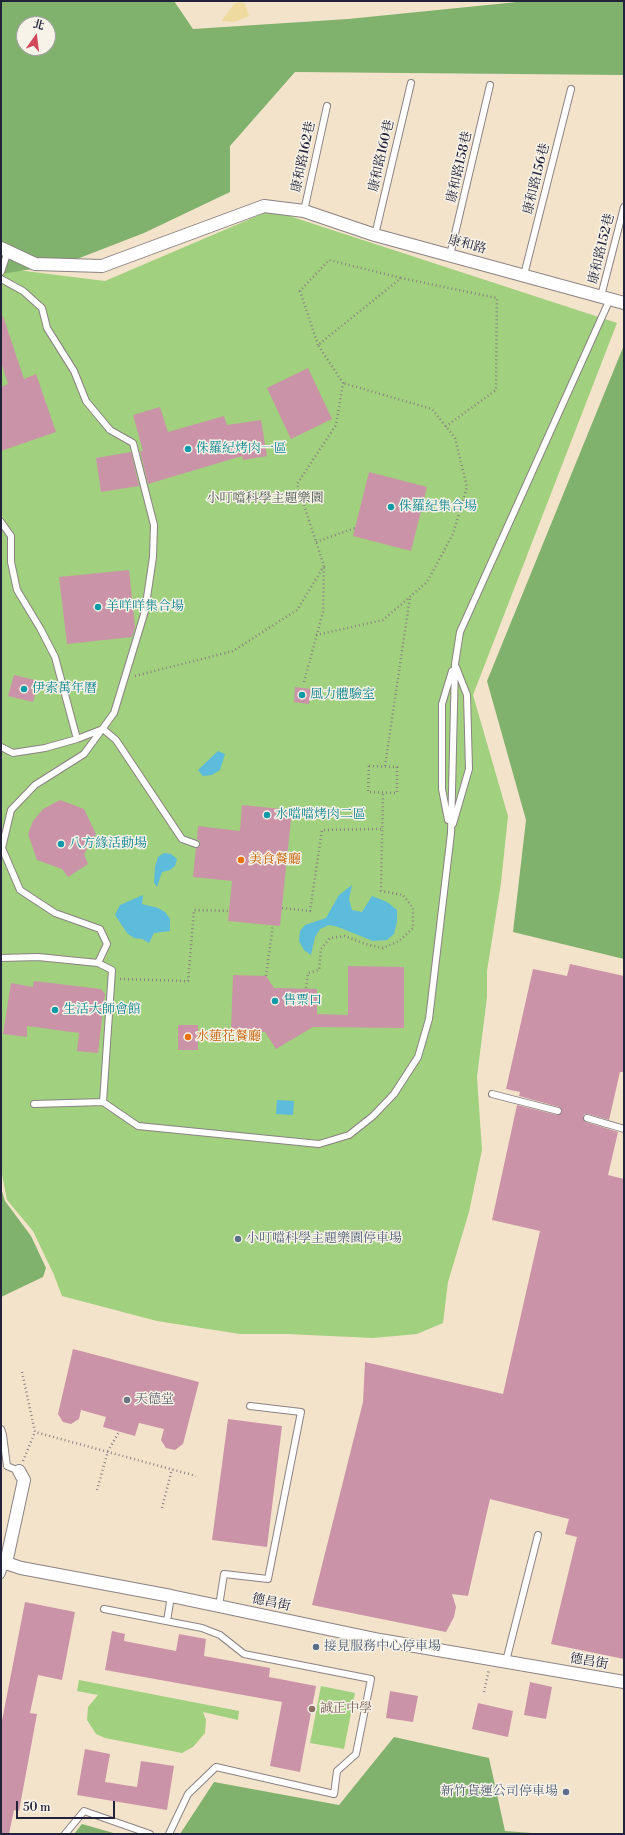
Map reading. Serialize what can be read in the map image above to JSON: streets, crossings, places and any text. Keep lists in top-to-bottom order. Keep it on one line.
{"streets":{"street":["康和路","德昌街"],"lane":["康和路160巷","康和路162巷","康和路158巷","康和路156巷","康和路152巷"]},"crossings":[["康和路160巷","康和路"],["康和路162巷","康和路"],["康和路158巷","康和路"],["康和路156巷","康和路"],["康和路","康和路152巷"]],"parks":["小叮噹科學主題樂園"],"places":["侏羅紀烤肉一區","侏羅紀集合場","羊咩咩集合場","伊索萬年曆","風力體驗室","水噹噹烤肉二區","八方緣活動場","美食餐廳","售票口","生活大師會館","水蓮花餐廳","小叮噹科學主題樂園停車場","天德堂","接見服務中心停車場","誠正中學","新竹貨運公司停車場"],"scale_bar":"50 m","north":"top"}
